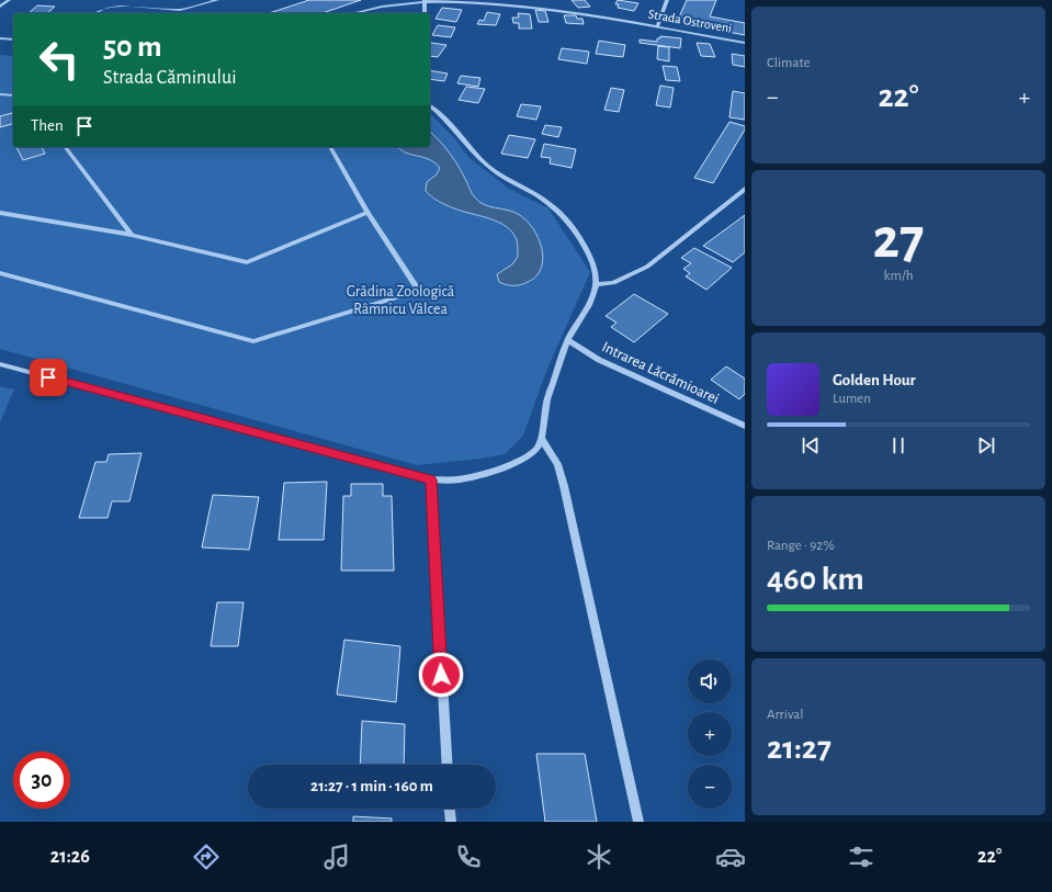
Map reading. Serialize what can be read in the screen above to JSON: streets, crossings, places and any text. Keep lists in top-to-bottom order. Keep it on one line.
{"streets":{"street":["Strada Ostroveni","Intrarea Lăcrămioarei"]},"parks":["Grădina Zoologică Râmnicu Vâlcea"],"page":{"tile":["Climate",["27","km/h"],["Range · 92%","460 km"],["Arrival","21:27"]],"turn":["50 m","Strada Căminului"],"heat":["−","22°","+"],"then":"Then","song":["Golden Hour","Lumen"],"map_buttons":["+","−"],"limit":"30","trip":"21:27 · 1 min · 160 m","tabs":["21:26","22°"]}}
